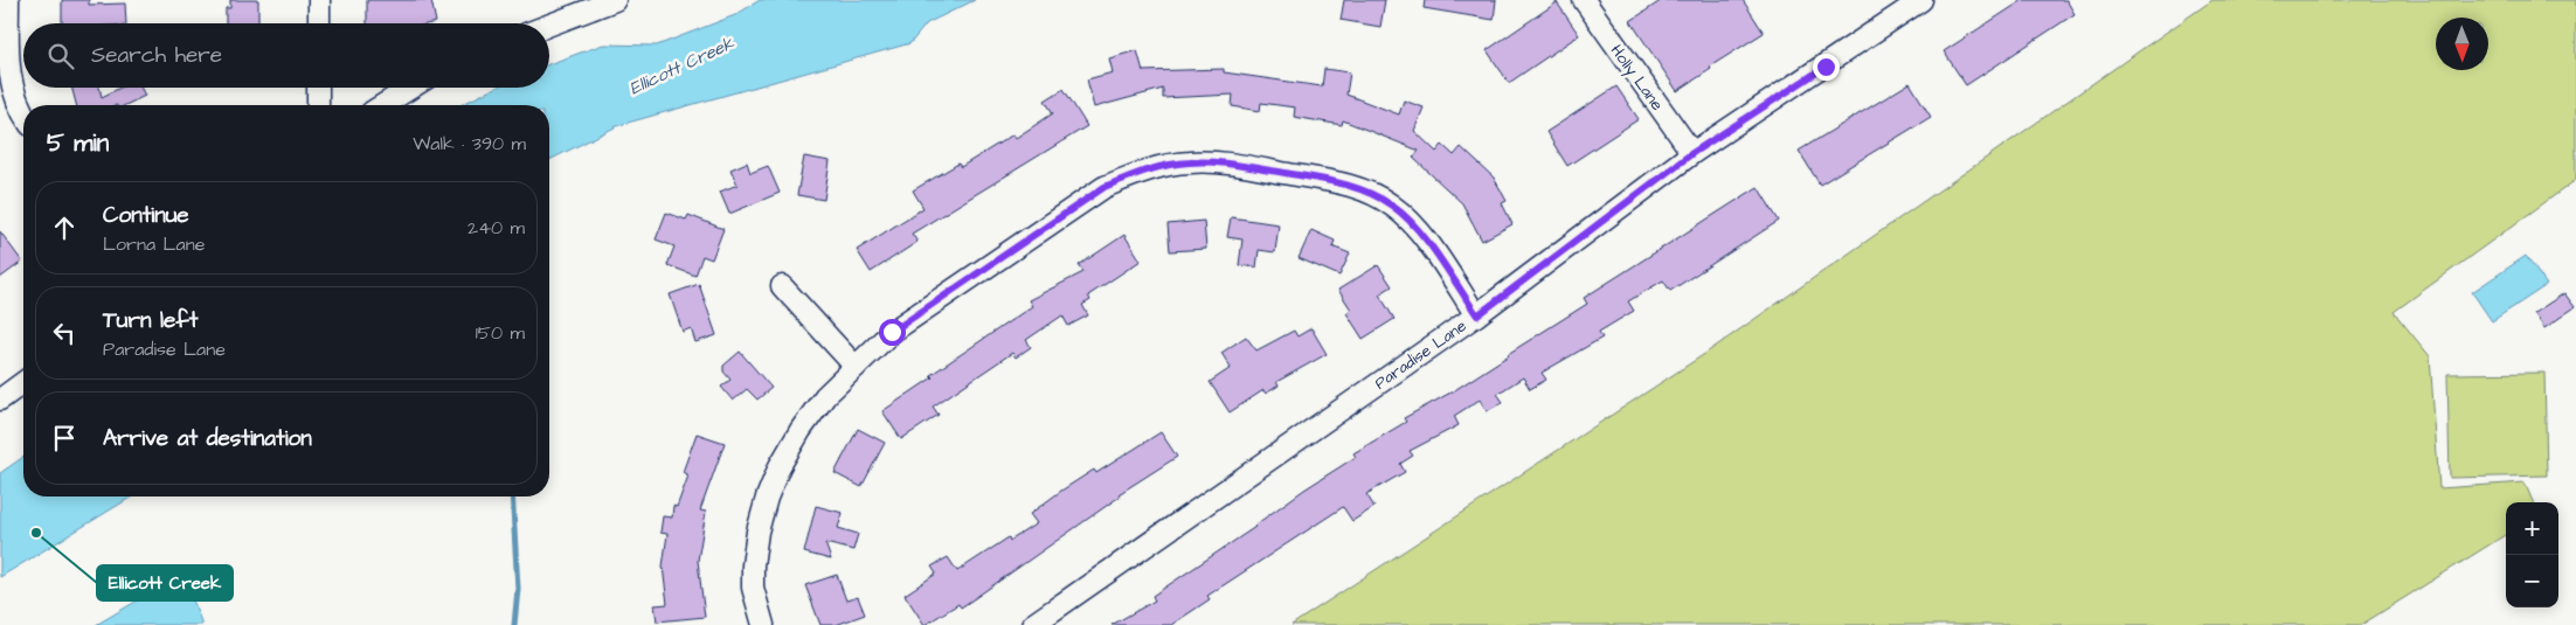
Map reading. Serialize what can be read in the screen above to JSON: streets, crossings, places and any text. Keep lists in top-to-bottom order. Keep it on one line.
{"streets":{"street":["Holly Lane","Paradise Lane"]},"crossings":[["Holly Lane","Paradise Lane"]],"water":["Ellicott Creek"],"places":["Ellicott Creek"],"north":"bottom","page":{"search":"Search here","heading":["5 min","Walk · 390 m"],"list":[["Continue","Lorna Lane","240 m"],["Turn left","Paradise Lane","150 m"],"Arrive at destination"],"map_buttons":["+","−"]}}
